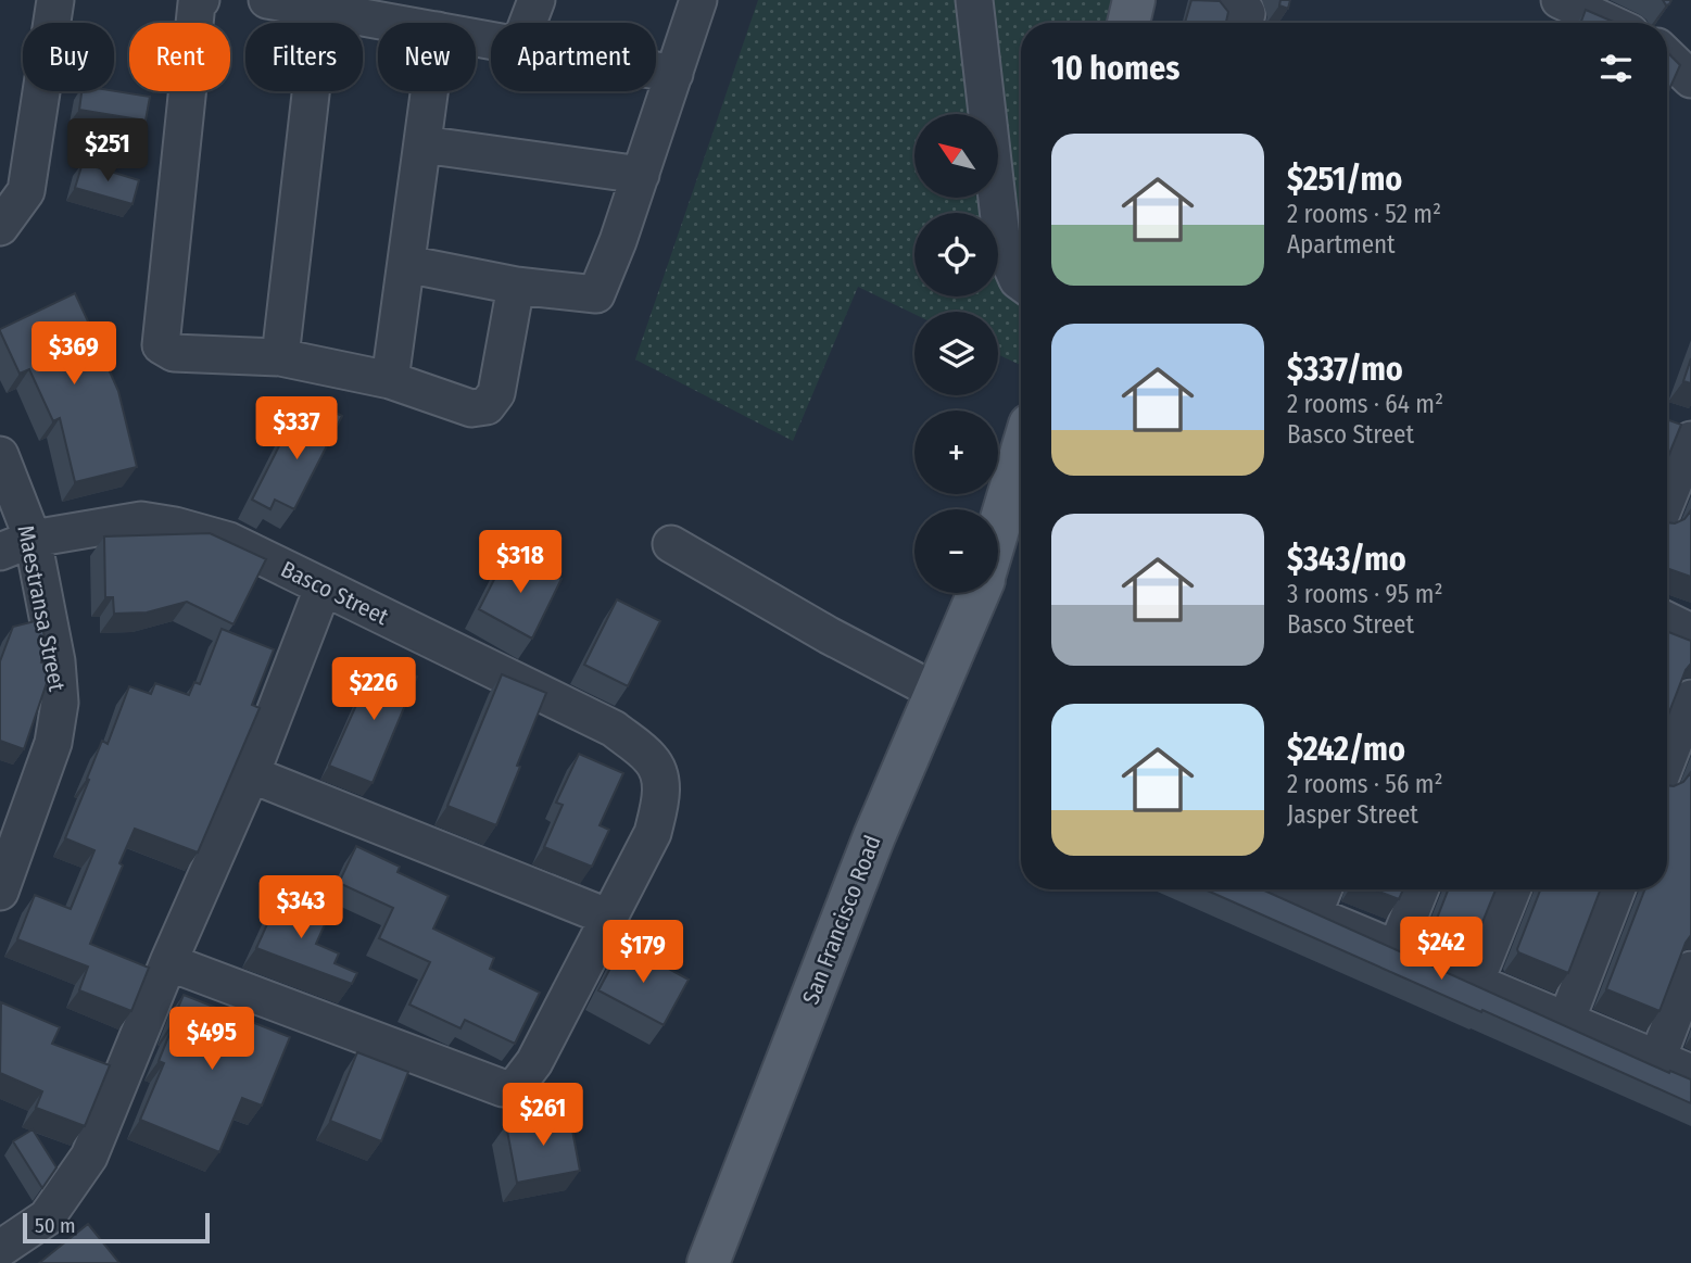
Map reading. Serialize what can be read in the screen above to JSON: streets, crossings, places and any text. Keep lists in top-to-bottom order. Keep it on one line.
{"streets":{"main road":["San Francisco Road"],"street":["Basco Street","Maestransa Street"]},"crossings":[["Basco Street","Maestransa Street"]],"scale_bar":"50 m","north":"top left","page":{"chip":["Buy","Rent","Filters","New","Apartment"],"heading":"10 homes","map_buttons":["+","−"],"list":[{"name":"$251/mo","note":"2 rooms · 52 m² · Apartment"},{"name":"$337/mo","note":"2 rooms · 64 m² · Basco Street"},{"name":"$343/mo","note":"3 rooms · 95 m² · Basco Street"},{"name":"$242/mo","note":"2 rooms · 56 m² · Jasper Street"}],"price":["$251","$369","$337","$318","$226","$343","$242","$179","$495","$261"],"scale":"50 m"}}
